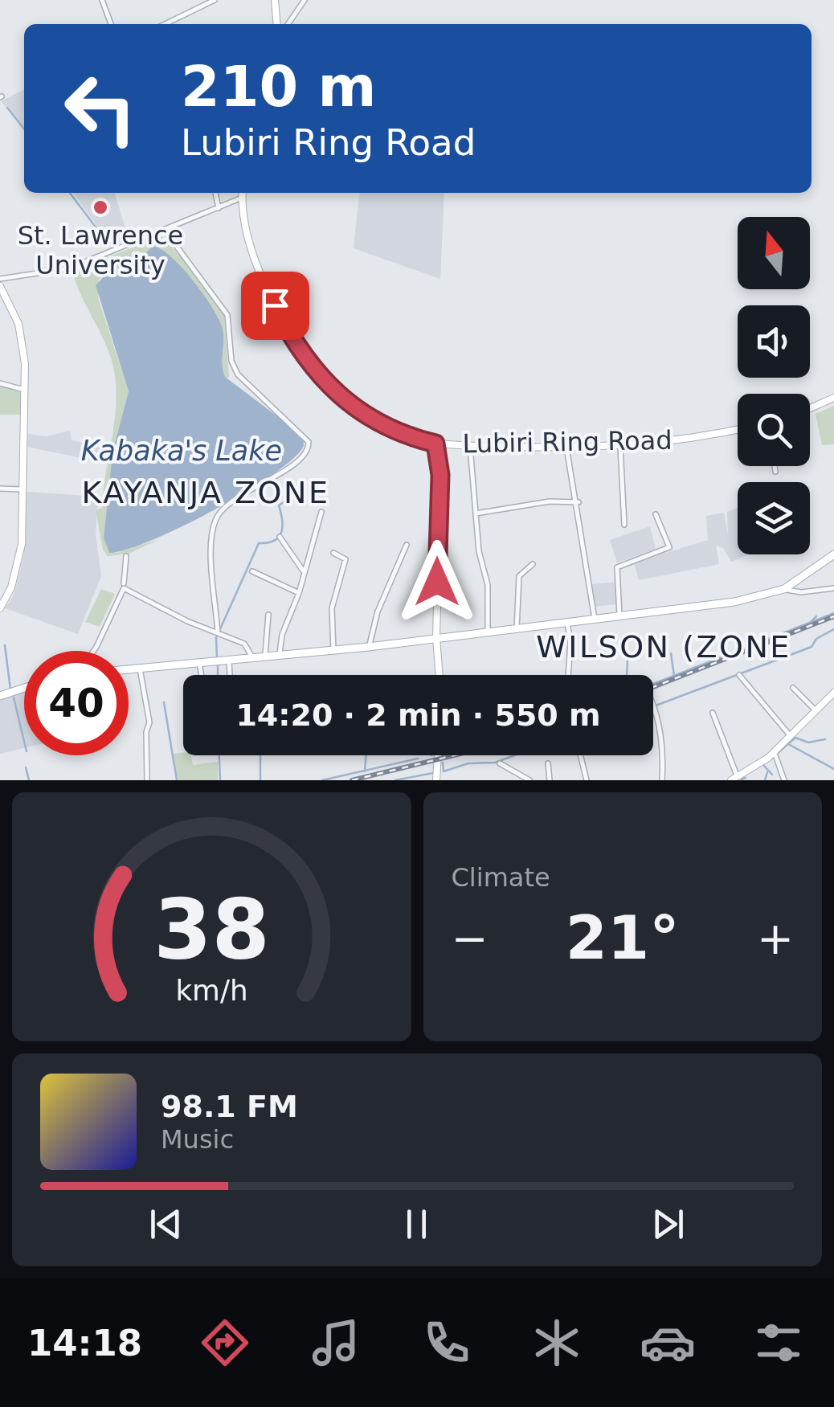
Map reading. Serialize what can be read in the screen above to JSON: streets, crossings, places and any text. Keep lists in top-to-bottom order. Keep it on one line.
{"streets":{"main road":["Lubiri Ring Road"]},"districts":["KAYANJA ZONE","WILSON (ZONE"],"water":["Kabaka's Lake"],"places":["St. Lawrence University"],"north":"top","page":{"turn":["210 m","Lubiri Ring Road"],"limit":"40","trip":"14:20 · 2 min · 550 m","tile":"Climate","heat":["−","21°","+"],"song":["98.1 FM","Music"],"tabs":"14:18","gauge":["38","km/h"]}}
